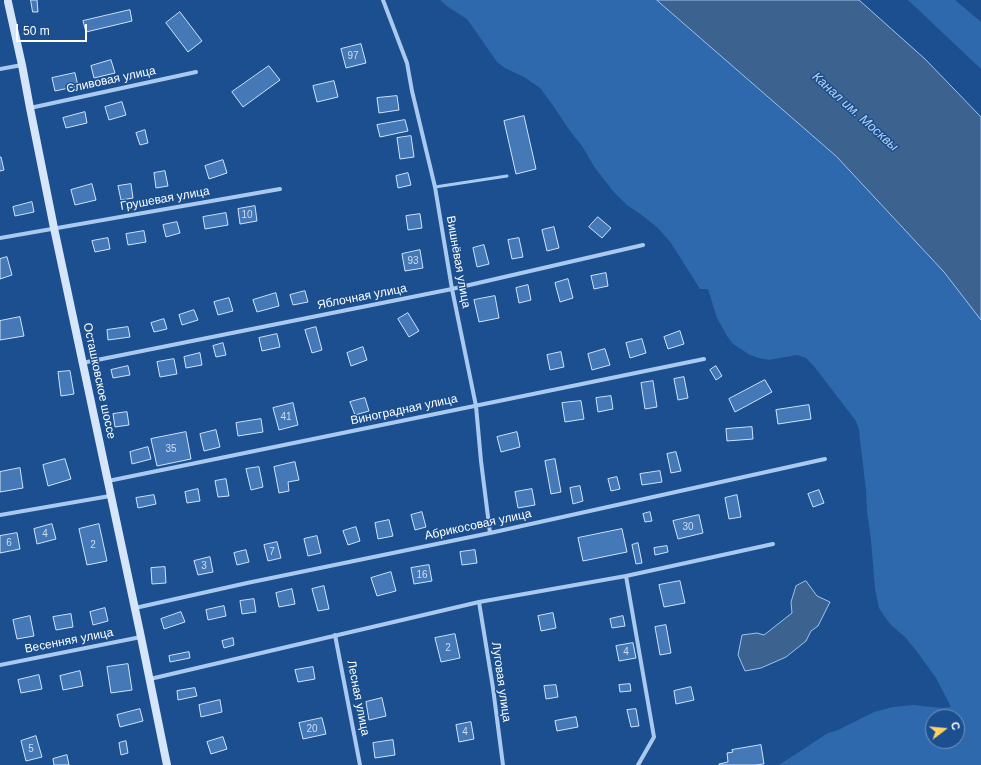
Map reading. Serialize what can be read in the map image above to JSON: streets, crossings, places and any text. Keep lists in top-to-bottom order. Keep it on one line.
{"streets":{"street":["Сливовая улица","Грушевая улица","Вишнёвая улица","Яблочная улица","Осташковское шоссе","Виноградная улица","Абрикосовая улица","Весенняя улица","Луговая улица","Лесная улица"]},"crossings":[["Сливовая улица","Осташковское шоссе"],["Грушевая улица","Осташковское шоссе"],["Вишнёвая улица","Яблочная улица"],["Вишнёвая улица","Виноградная улица"],["Вишнёвая улица","Абрикосовая улица"],["Яблочная улица","Осташковское шоссе"],["Осташковское шоссе","Виноградная улица"],["Осташковское шоссе","Абрикосовая улица"],["Осташковское шоссе","Весенняя улица"]],"water":["Канал им. Москвы"],"house_numbers":["97","10","93","41","35","30","4","6","2","7","3","16","2","4","20","4","5"],"scale_bar":"50 m","north":"right"}
